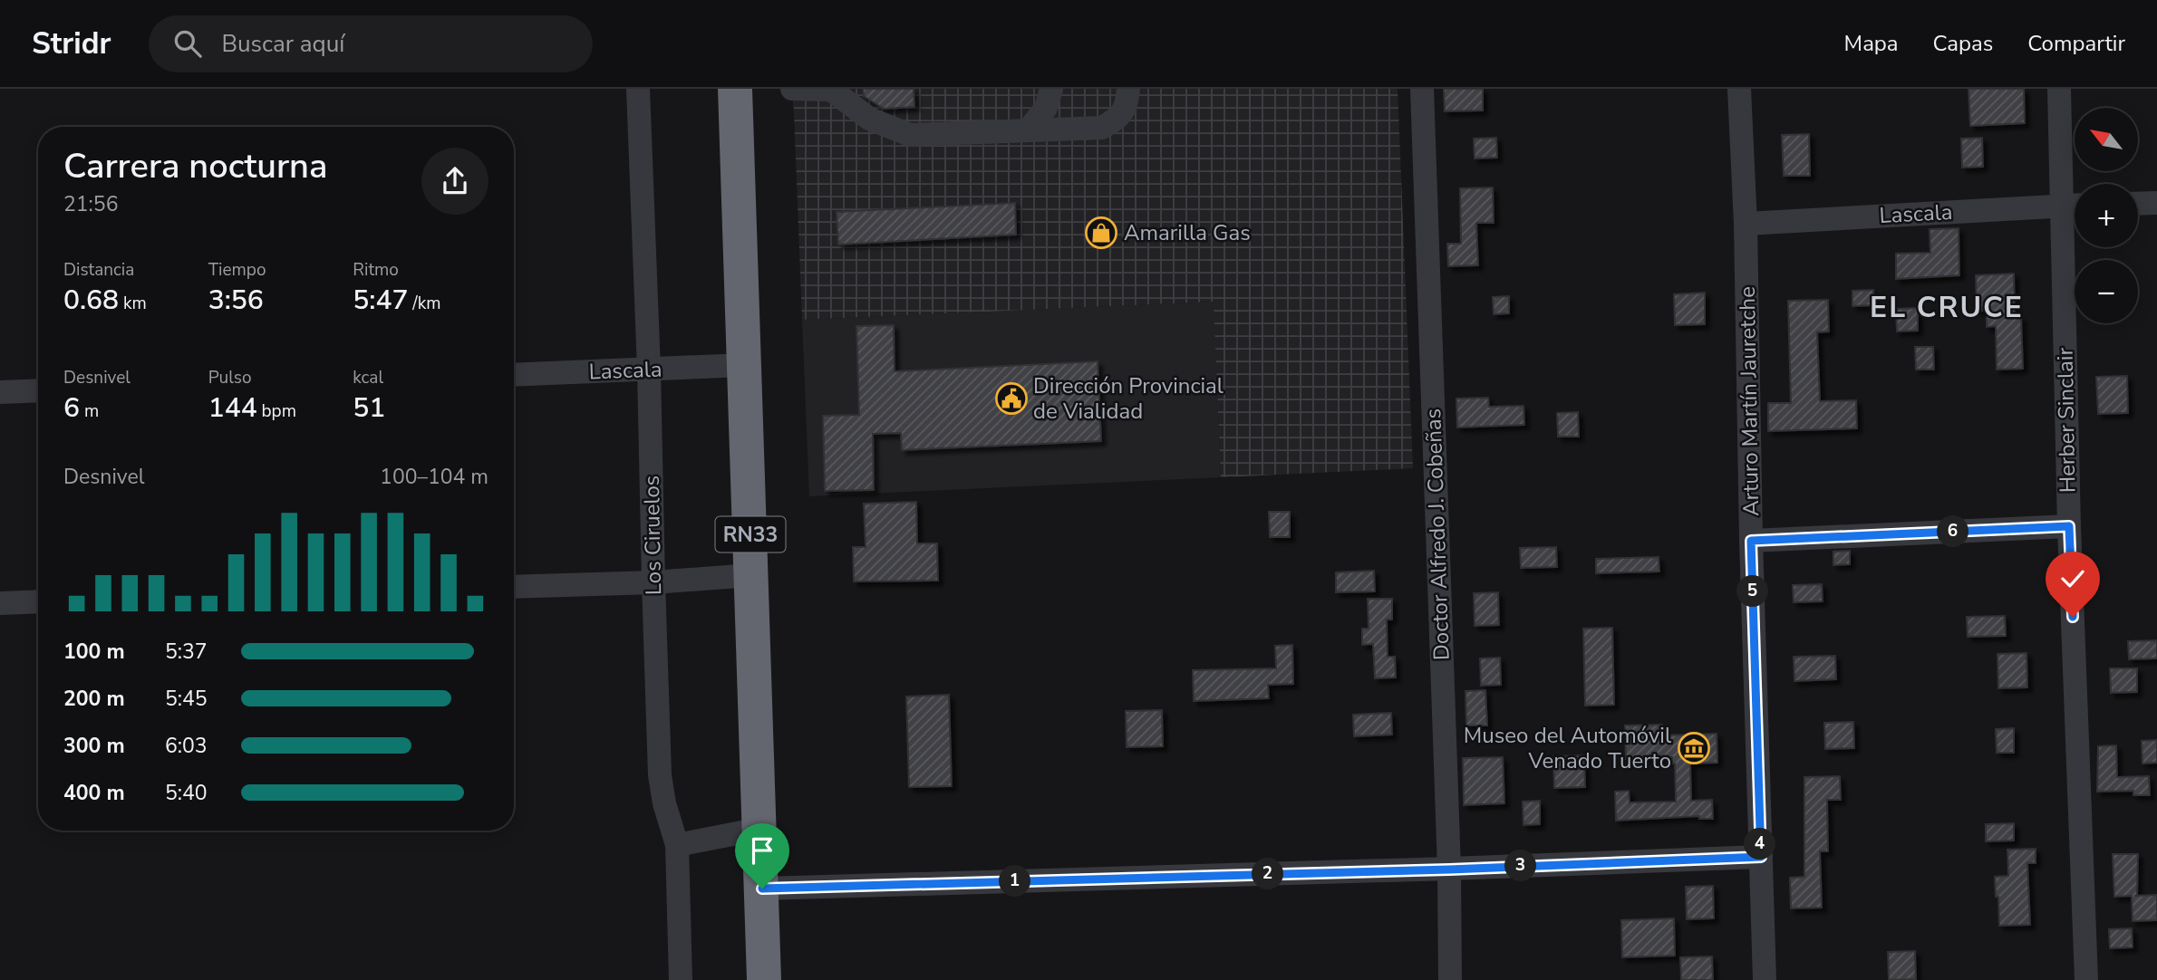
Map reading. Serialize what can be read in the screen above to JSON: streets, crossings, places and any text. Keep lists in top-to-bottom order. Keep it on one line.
{"streets":{"highway":["RN33"],"street":["Lascala","Arturo Martín Jauretche","Herber Sinclair","Doctor Alfredo J. Cobeñas","Los Ciruelos"]},"crossings":[["Lascala","Arturo Martín Jauretche"],["Lascala","Herber Sinclair"],["Lascala","RN33"],["Lascala","Los Ciruelos"]],"districts":["EL CRUCE"],"places":{"shop":["Amarilla Gas"],"public building":["Dirección Provincial de Vialidad"],"museum":["Museo del Automóvil Venado Tuerto"]},"north":"top left","page":{"header":"Stridr","search":"Buscar aquí","nav":["Mapa","Capas","Compartir"],"map_buttons":["+","−"],"heading":["Carrera nocturna","21:56"],"stats":[["Distancia","0.68 km"],["Tiempo","3:56"],["Ritmo","5:47 /km"],["Desnivel","6 m"],["Pulso","144 bpm"],["kcal","51"]],"chart":["Desnivel","100–104 m"],"pins":["6","5","4","3","2","1"],"list":[{"name":"100 m","note":"5:37"},{"name":"200 m","note":"5:45"},{"name":"300 m","note":"6:03"},{"name":"400 m","note":"5:40"}]}}
